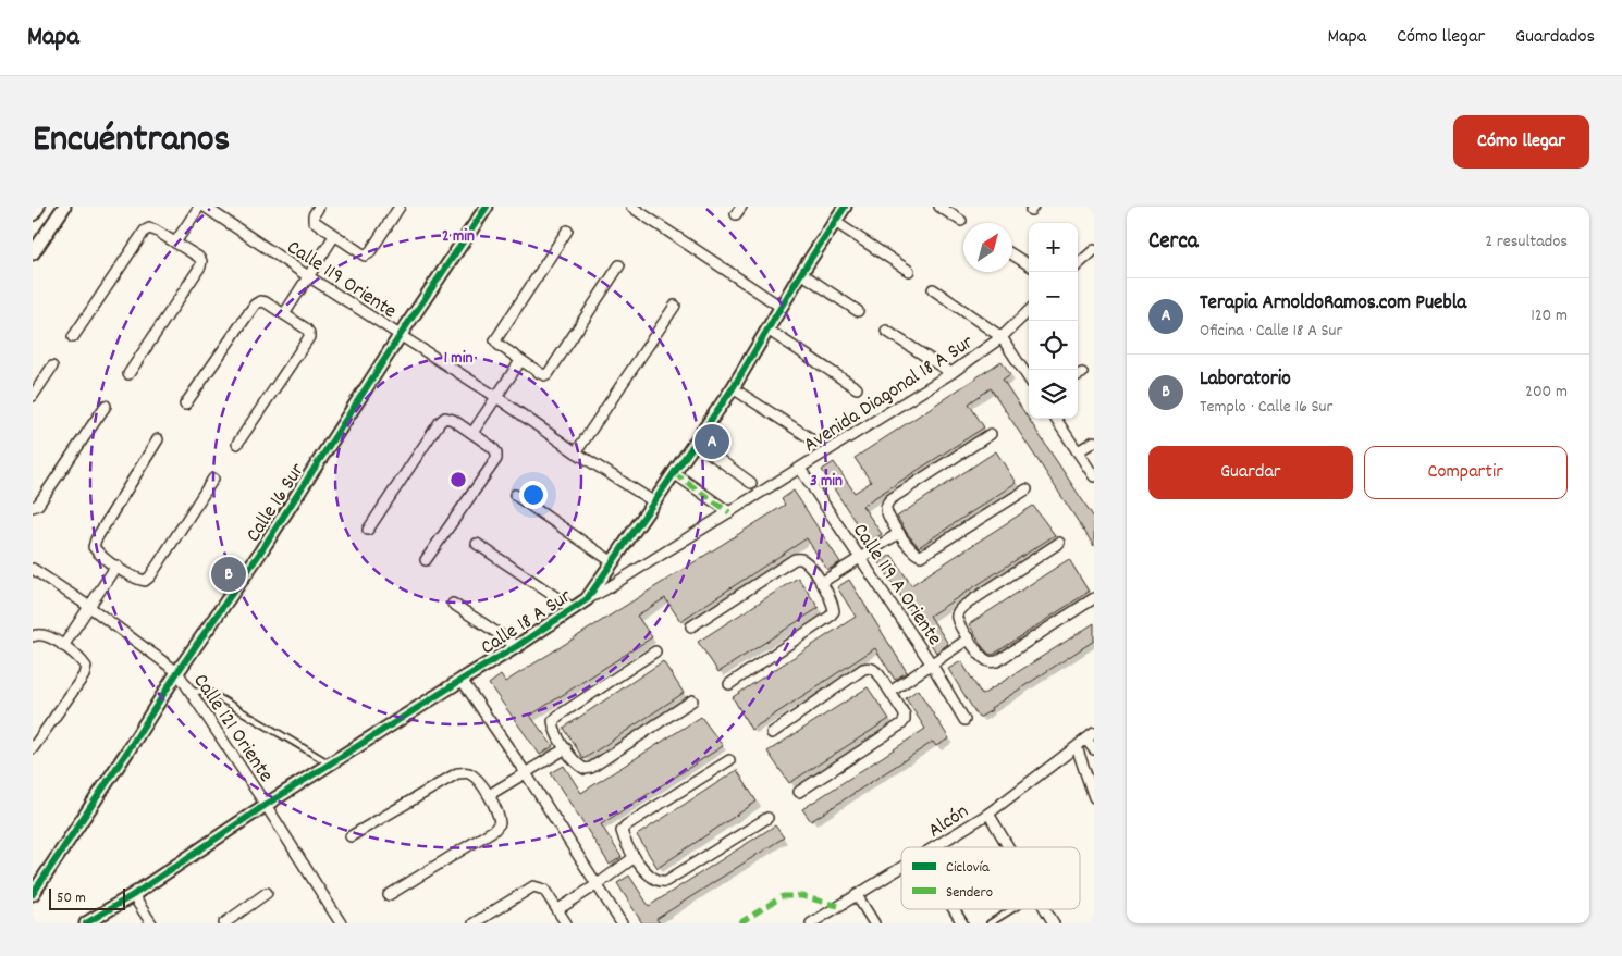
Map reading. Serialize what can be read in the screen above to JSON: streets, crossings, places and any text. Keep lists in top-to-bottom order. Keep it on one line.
{"streets":{"street":["Calle 119 Oriente","Avenida Diagonal 18 A Sur","Calle 16 Sur","Calle 119 A Oriente","Calle 18 A Sur","Calle 121 Oriente","Alcón"]},"crossings":[["Calle 119 Oriente","Calle 16 Sur"],["Calle 119 Oriente","Calle 18 A Sur"],["Avenida Diagonal 18 A Sur","Calle 119 A Oriente"],["Avenida Diagonal 18 A Sur","Calle 18 A Sur"],["Calle 16 Sur","Calle 121 Oriente"],["Calle 18 A Sur","Calle 121 Oriente"]],"legend":["Ciclovía","Sendero"],"scale_bar":"50 m","north":"top right","page":{"header":"Mapa","nav":["Mapa","Cómo llegar","Guardados"],"title":"Encuéntranos","buttons":["Cómo llegar",["Guardar","Compartir"]],"heading":["Cerca","2 resultados"],"map_buttons":["+","−"],"list":[{"mark":"A","name":"Terapia ArnoldoRamos.com Puebla","note":"Oficina · Calle 18 A Sur","value":"120 m"},{"mark":"B","name":"Laboratorio","note":"Templo · Calle 16 Sur","value":"200 m"}],"pins":["A","B"],"scale":"50 m"},"rings":["2 min","1 min","3 min"]}
